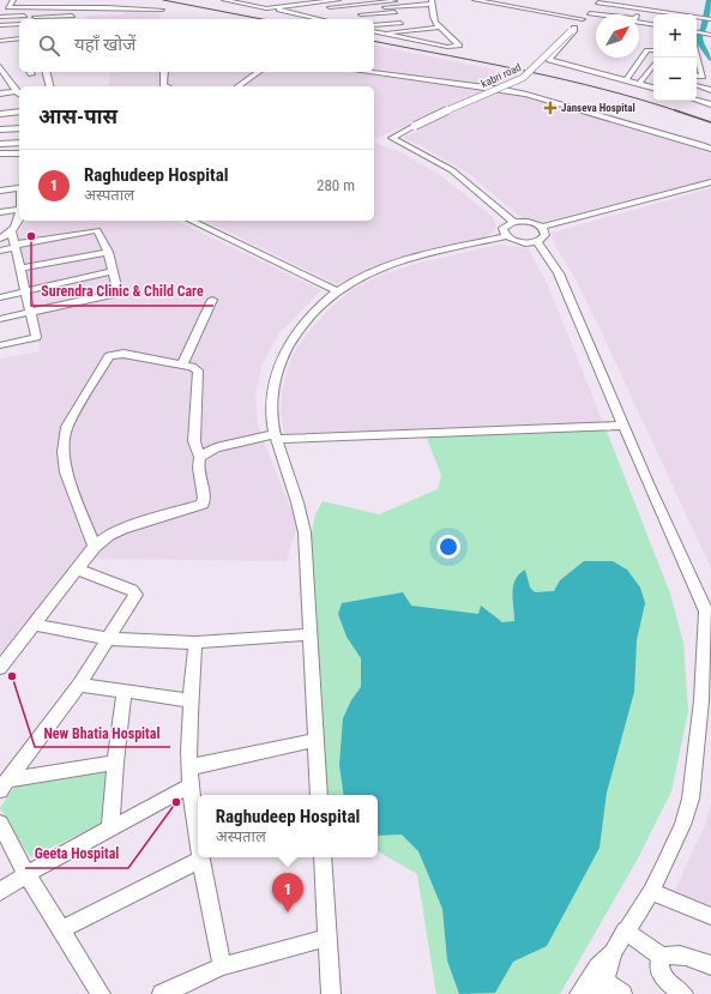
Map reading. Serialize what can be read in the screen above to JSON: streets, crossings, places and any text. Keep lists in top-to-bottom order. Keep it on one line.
{"streets":{"street":["kabri road"]},"places":{"health":["Janseva Hospital"],"other":["Surendra Clinic & Child Care","New Bhatia Hospital","Geeta Hospital"]},"north":"top right","page":{"map_buttons":["+","−"],"search":"यहाँ खोजें","heading":"आस-पास","list":[{"mark":"1","name":"Raghudeep Hospital","note":"अस्पताल","value":"280 m"}],"popup":["Raghudeep Hospital","अस्पताल"],"pins":"1"}}
